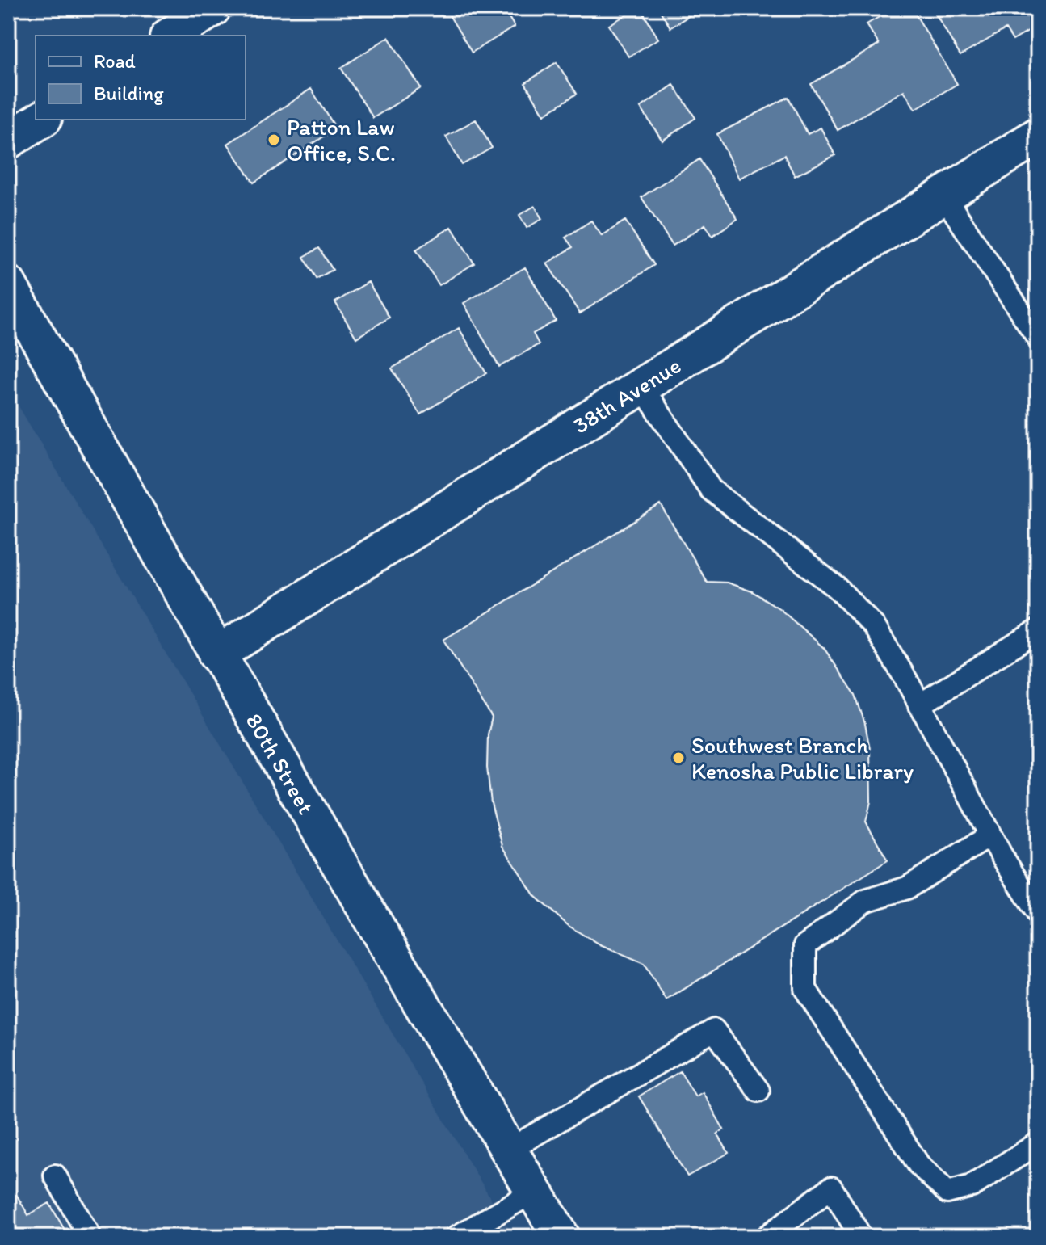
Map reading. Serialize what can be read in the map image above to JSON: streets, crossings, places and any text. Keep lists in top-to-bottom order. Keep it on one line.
{"streets":{"street":["38th Avenue","80th Street"]},"crossings":[["38th Avenue","80th Street"]],"places":["Patton Law Office, S.C.","Southwest Branch Kenosha Public Library"],"legend":["Road","Building"]}
